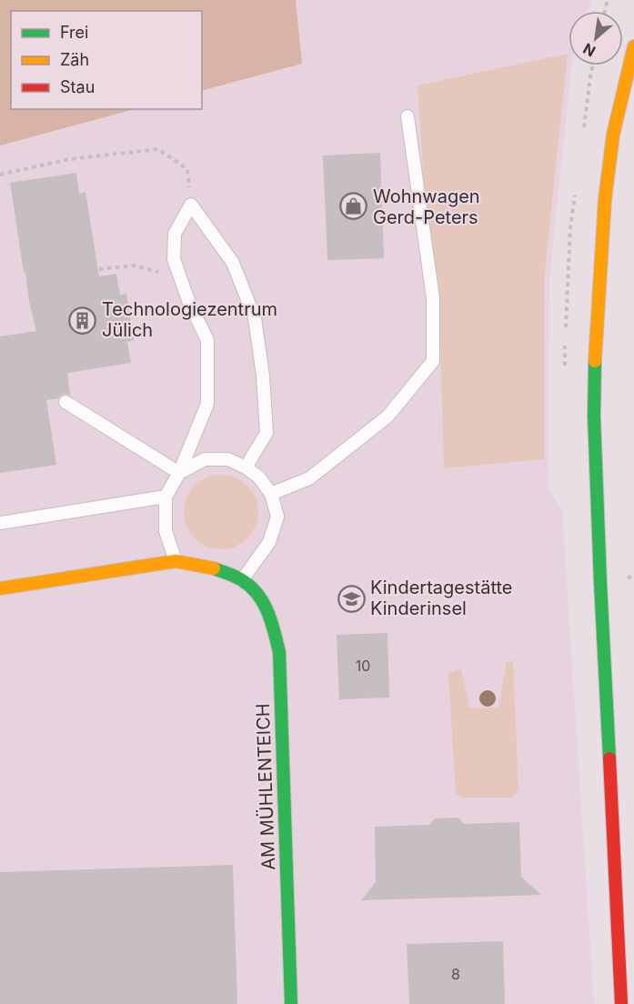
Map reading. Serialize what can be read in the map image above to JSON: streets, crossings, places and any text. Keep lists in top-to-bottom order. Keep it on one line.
{"streets":{"main road":["AM MÜHLENTEICH"]},"places":{"shop":["Wohnwagen Gerd-Peters"],"building":["Technologiezentrum Jülich"],"school or university":["Kindertagestätte Kinderinsel"]},"house_numbers":["10","8"],"legend":["Frei","Zäh","Stau"],"north":"bottom left"}
